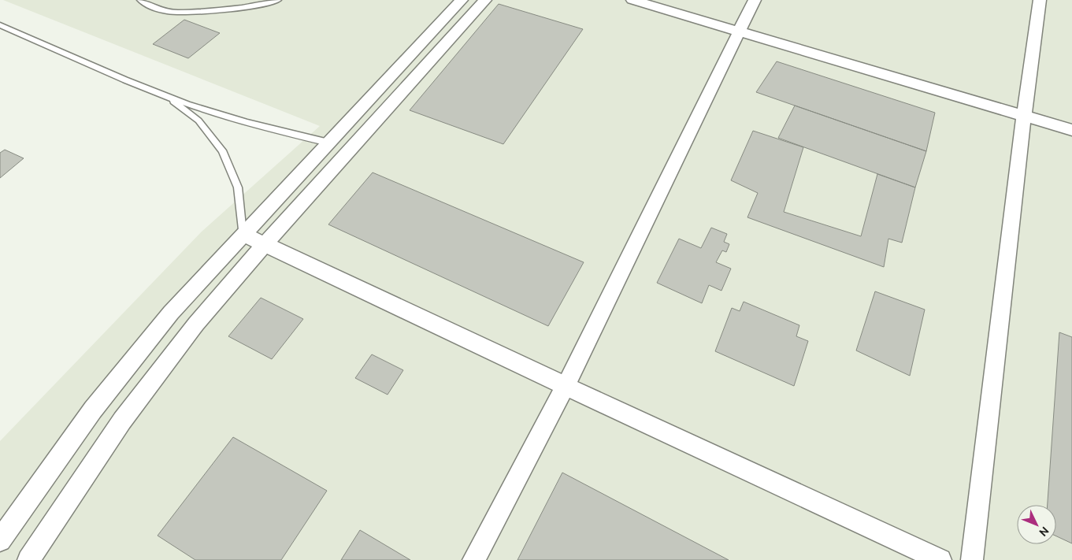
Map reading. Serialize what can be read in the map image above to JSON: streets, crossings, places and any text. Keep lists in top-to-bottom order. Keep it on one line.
{"north":"bottom right"}
